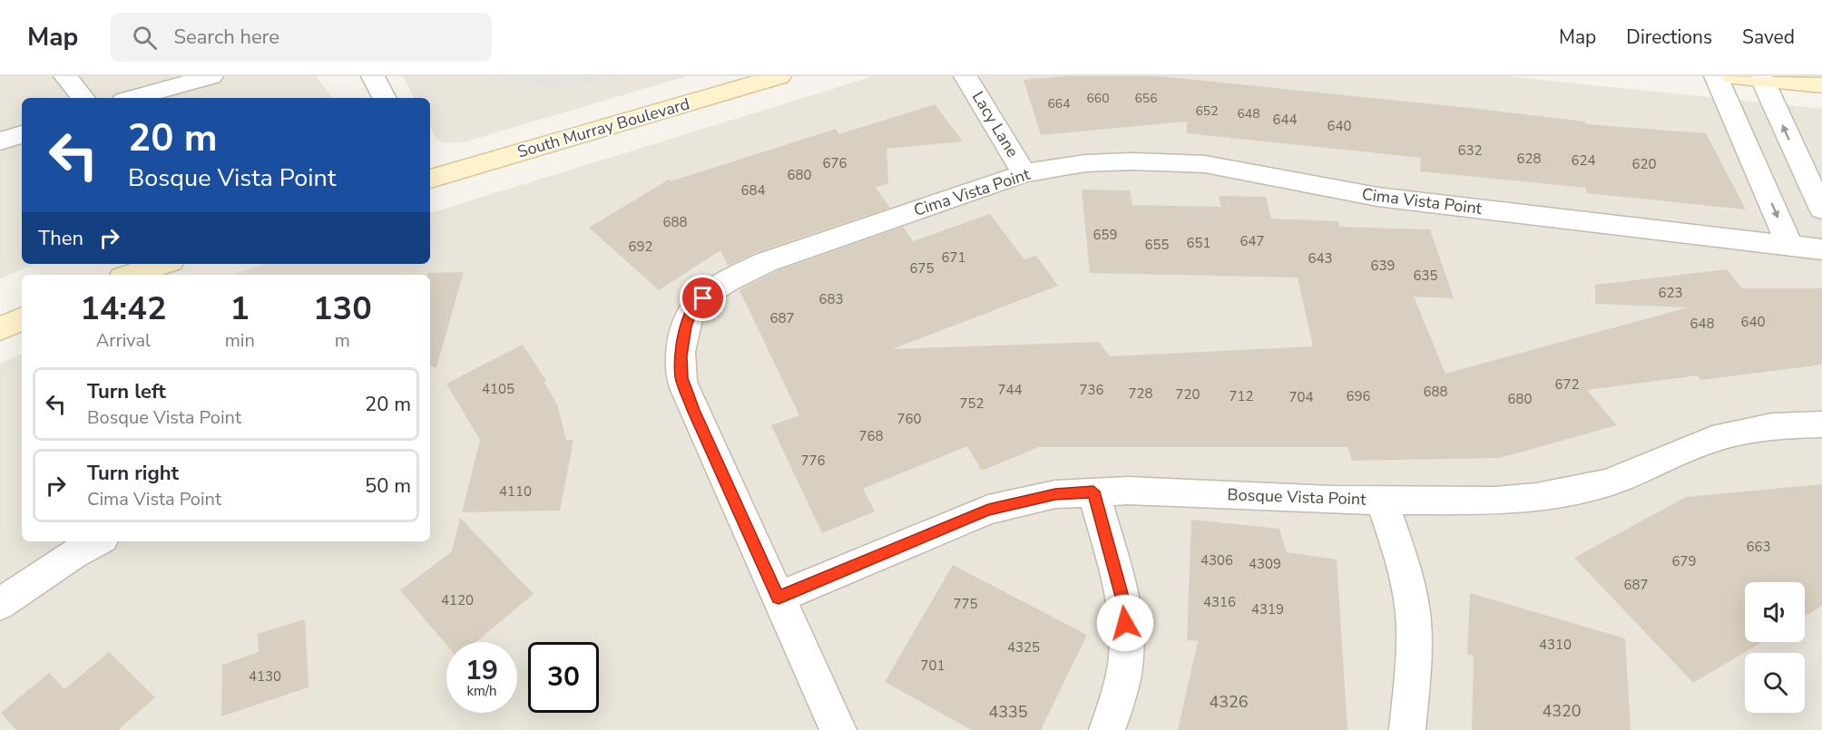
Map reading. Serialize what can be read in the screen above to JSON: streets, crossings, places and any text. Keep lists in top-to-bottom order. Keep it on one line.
{"streets":{"main road":["South Murray Boulevard"],"street":["Lacy Lane","Cima Vista Point","Bosque Vista Point"]},"crossings":[["Lacy Lane","Cima Vista Point"],["Cima Vista Point","Bosque Vista Point"]],"house_numbers":["660","656","664","652","648","644","640","632","628","624","676","620","680","684","688","659","647","651","655","692","671","643","639","675","635","623","683","687","640","648","672","4105","744","736","688","728","720","712","696","704","680","752","760","768","776","4110","663","4306","679","4309","687","4120","4316","775","4319","4310","4325","701","4130","4326","4320","4335"],"page":{"header":"Map","search":"Search here","nav":["Map","Directions","Saved"],"turn":["20 m","Bosque Vista Point"],"then":"Then","eta":["14:42","Arrival","1","min","130","m"],"list":[{"name":"Turn left","note":"Bosque Vista Point","value":"20 m"},{"name":"Turn right","note":"Cima Vista Point","value":"50 m"}],"speed":"19 km/h","limit":"30"}}
